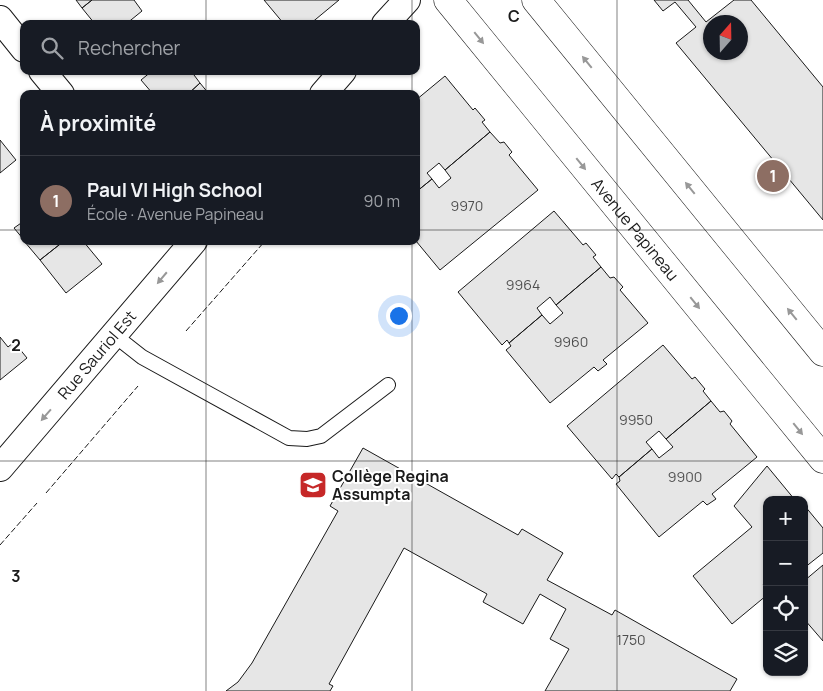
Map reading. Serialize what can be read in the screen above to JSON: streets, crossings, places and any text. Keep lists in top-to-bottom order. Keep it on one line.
{"streets":{"main road":["Avenue Papineau"],"street":["Rue Sauriol Est"]},"one_way":["Rue Sauriol Est"],"places":{"school or university":["Collège Regina Assumpta"]},"house_numbers":["9970","9964","9960","9950","9900","1750"],"north":"top","page":{"search":"Rechercher","heading":"À proximité","list":[{"mark":"1","name":"Paul VI High School","note":"École · Avenue Papineau","value":"90 m"}],"pins":"1","map_buttons":["+","−"]},"grid":{"columns":["C"],"rows":["2","3"]}}
